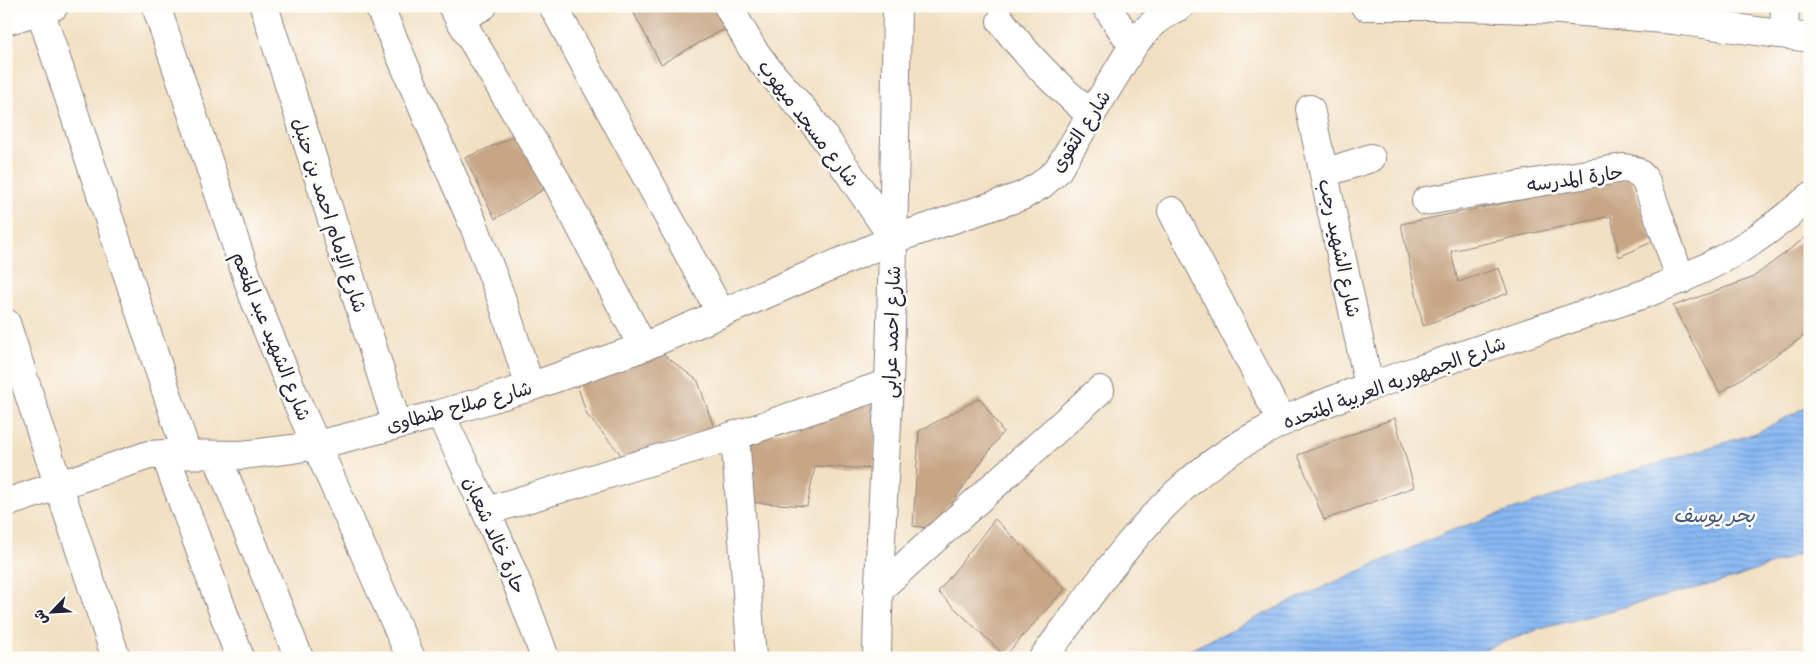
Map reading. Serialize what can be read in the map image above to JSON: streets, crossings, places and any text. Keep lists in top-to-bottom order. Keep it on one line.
{"streets":{"street":["شارع مسجد ميهوب","شارع التقوى","حارة المدرسه","شارع الإمام احمد بن حنبل","شارع الشهيد رجب","شارع احمد عرابى","شارع الشهيد عبد المنعم","شارع الجمهوريه العربية المتحده","شارع صلاح طنطاوى","حارة خالد شعبان"]},"crossings":[["شارع مسجد ميهوب","شارع التقوى"],["شارع مسجد ميهوب","شارع احمد عرابى"],["شارع مسجد ميهوب","شارع صلاح طنطاوى"],["شارع التقوى","شارع احمد عرابى"],["شارع التقوى","شارع صلاح طنطاوى"],["حارة المدرسه","شارع الجمهوريه العربية المتحده"],["شارع الإمام احمد بن حنبل","شارع صلاح طنطاوى"],["شارع الشهيد رجب","شارع الجمهوريه العربية المتحده"],["شارع احمد عرابى","شارع صلاح طنطاوى"],["شارع الشهيد عبد المنعم","شارع صلاح طنطاوى"],["شارع صلاح طنطاوى","حارة خالد شعبان"]],"water":["بحر يوسف"],"north":"bottom left"}
